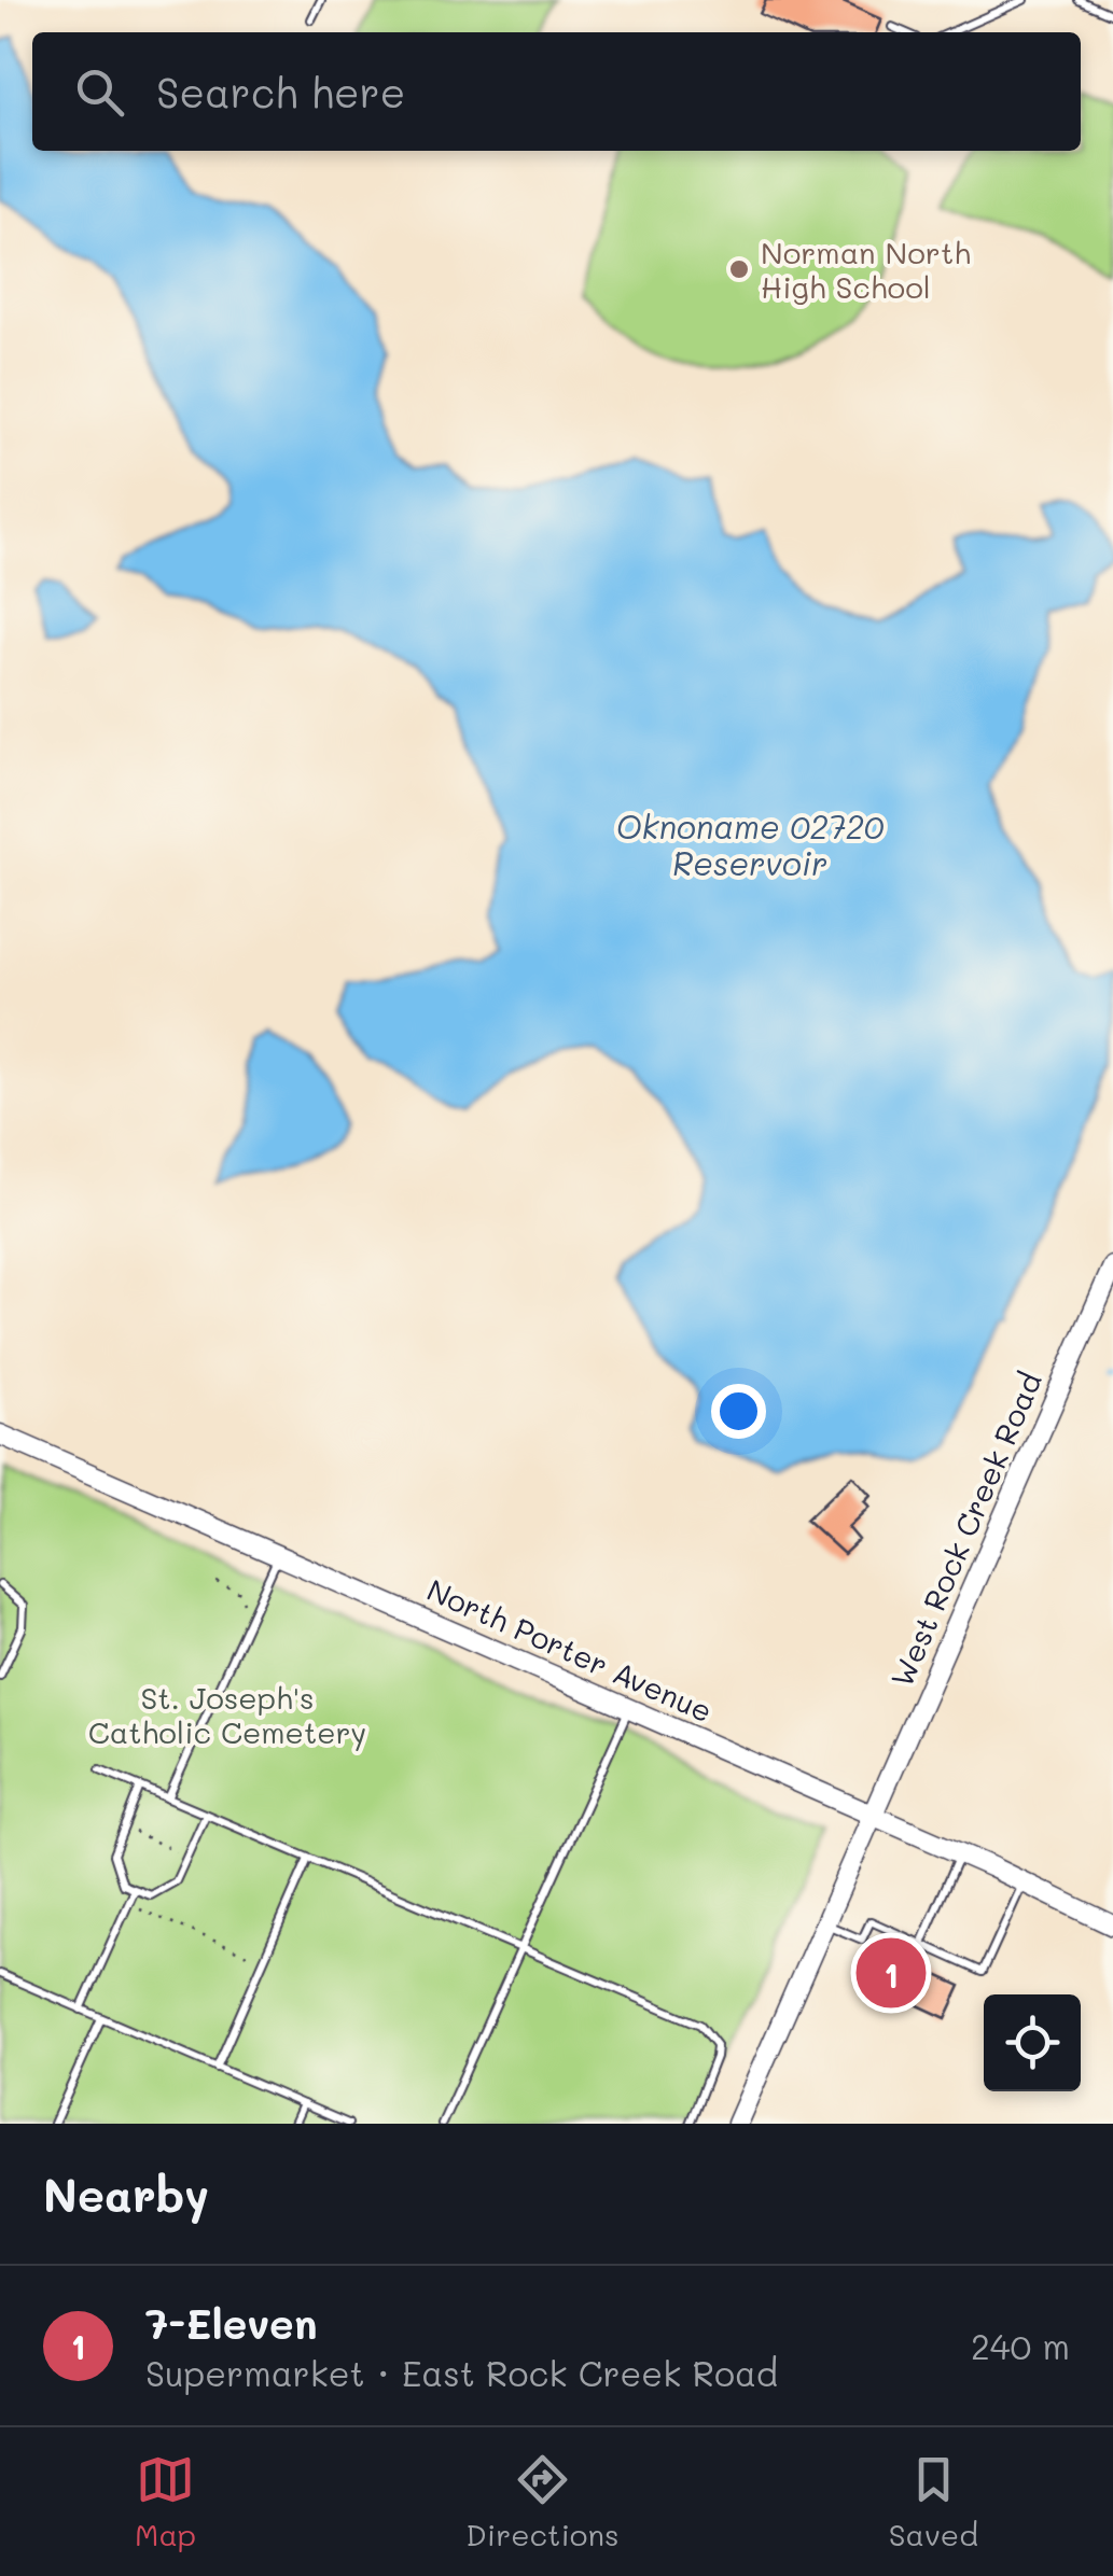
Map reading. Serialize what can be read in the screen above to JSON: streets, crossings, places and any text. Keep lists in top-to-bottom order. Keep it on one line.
{"streets":{"main road":["West Rock Creek Road","North Porter Avenue"]},"crossings":[["West Rock Creek Road","North Porter Avenue"]],"water":["Oknoname 02720 Reservoir"],"parks":["St. Joseph's Catholic Cemetery"],"places":["Norman North High School"],"page":{"search":"Search here","pins":"1","heading":"Nearby","list":[{"mark":"1","name":"7-Eleven","note":"Supermarket · East Rock Creek Road","value":"240 m"}],"nav":["Map","Directions","Saved"]}}
